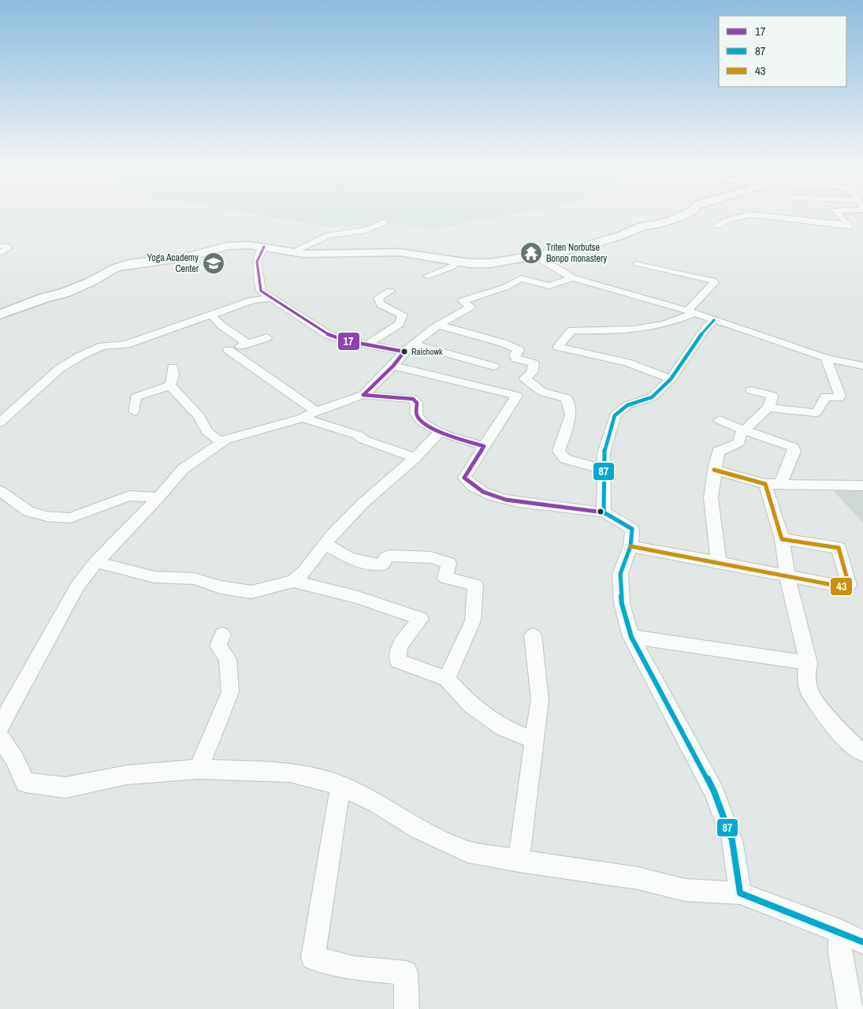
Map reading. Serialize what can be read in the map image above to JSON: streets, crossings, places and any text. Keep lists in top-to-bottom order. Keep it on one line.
{"places":{"temple":["Triten Norbutse Bonpo monastery"],"school or university":["Yoga Academy Center"],"other":["Raichowk"]},"lines":["transit line 17","transit line 87","transit line 43"],"legend":["17","87","43"]}
